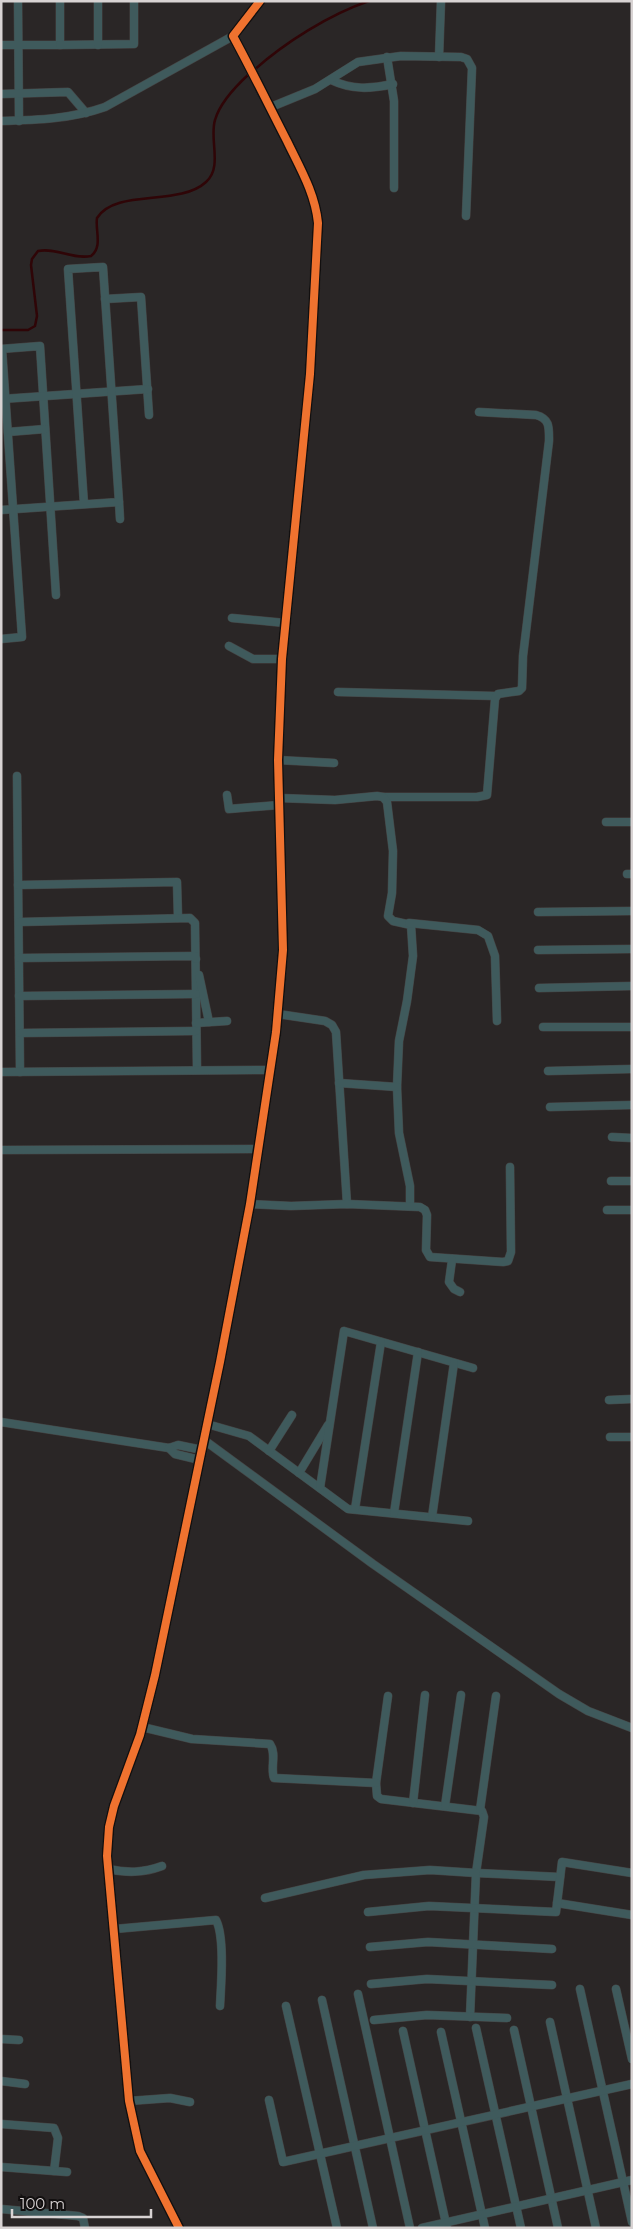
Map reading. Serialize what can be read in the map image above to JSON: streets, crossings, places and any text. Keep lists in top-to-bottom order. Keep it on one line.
{"scale_bar":"100 m"}
